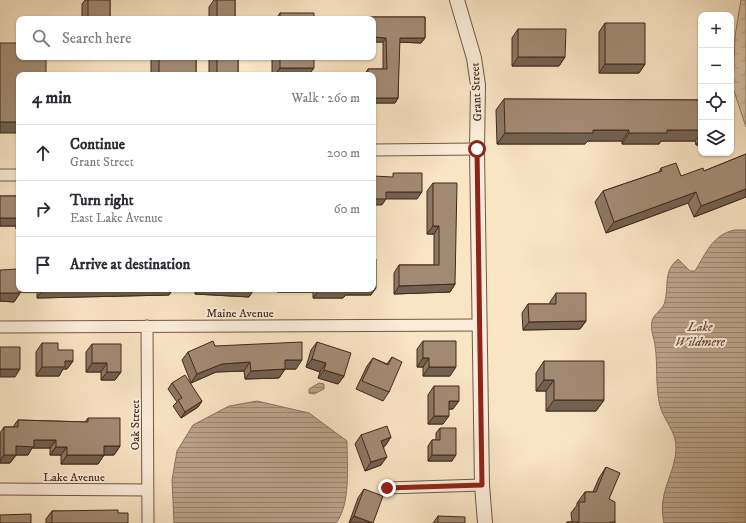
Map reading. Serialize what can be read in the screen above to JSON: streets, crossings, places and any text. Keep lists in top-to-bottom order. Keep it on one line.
{"streets":{"street":["Grant Street","Maine Avenue","Oak Street","Lake Avenue"]},"crossings":[["Grant Street","Maine Avenue"],["Maine Avenue","Oak Street"],["Oak Street","Lake Avenue"]],"water":["Lake Wildmere"],"page":{"map_buttons":["+","−"],"search":"Search here","heading":["4 min","Walk · 260 m"],"list":[["Continue","Grant Street","200 m"],["Turn right","East Lake Avenue","60 m"],"Arrive at destination"]}}
